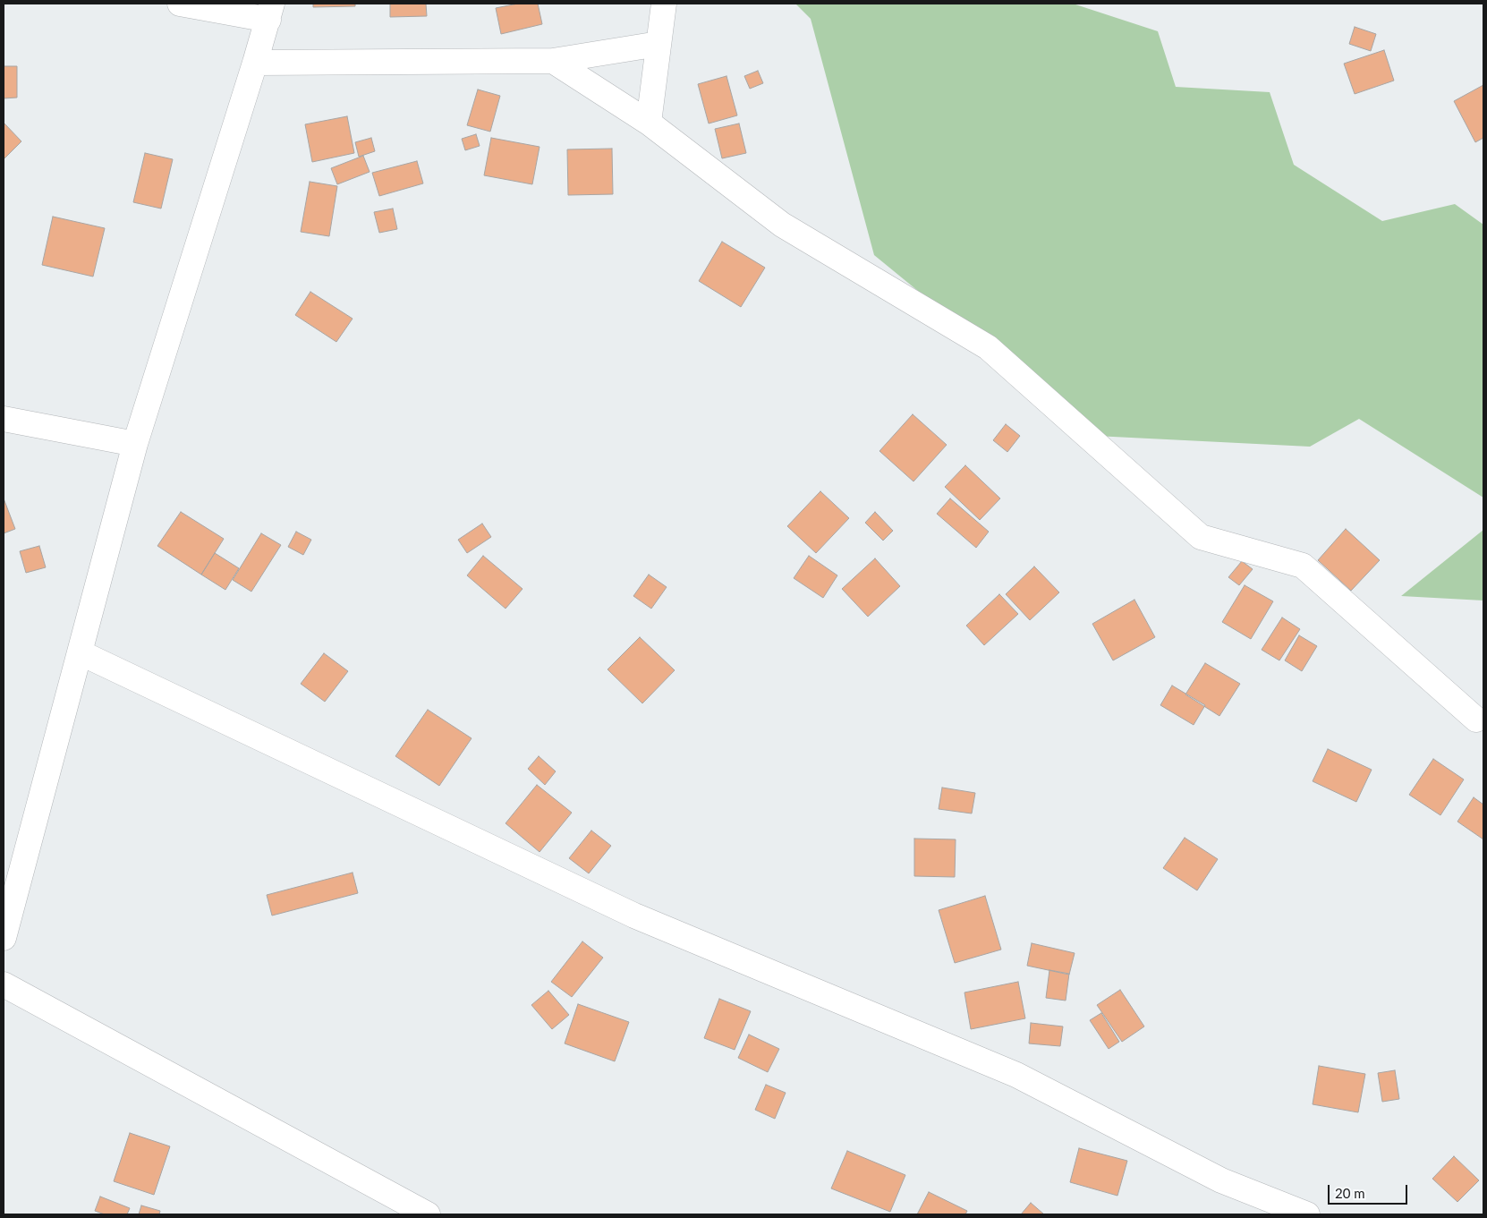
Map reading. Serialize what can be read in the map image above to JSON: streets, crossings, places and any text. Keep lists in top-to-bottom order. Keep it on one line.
{"scale_bar":"20 m"}
